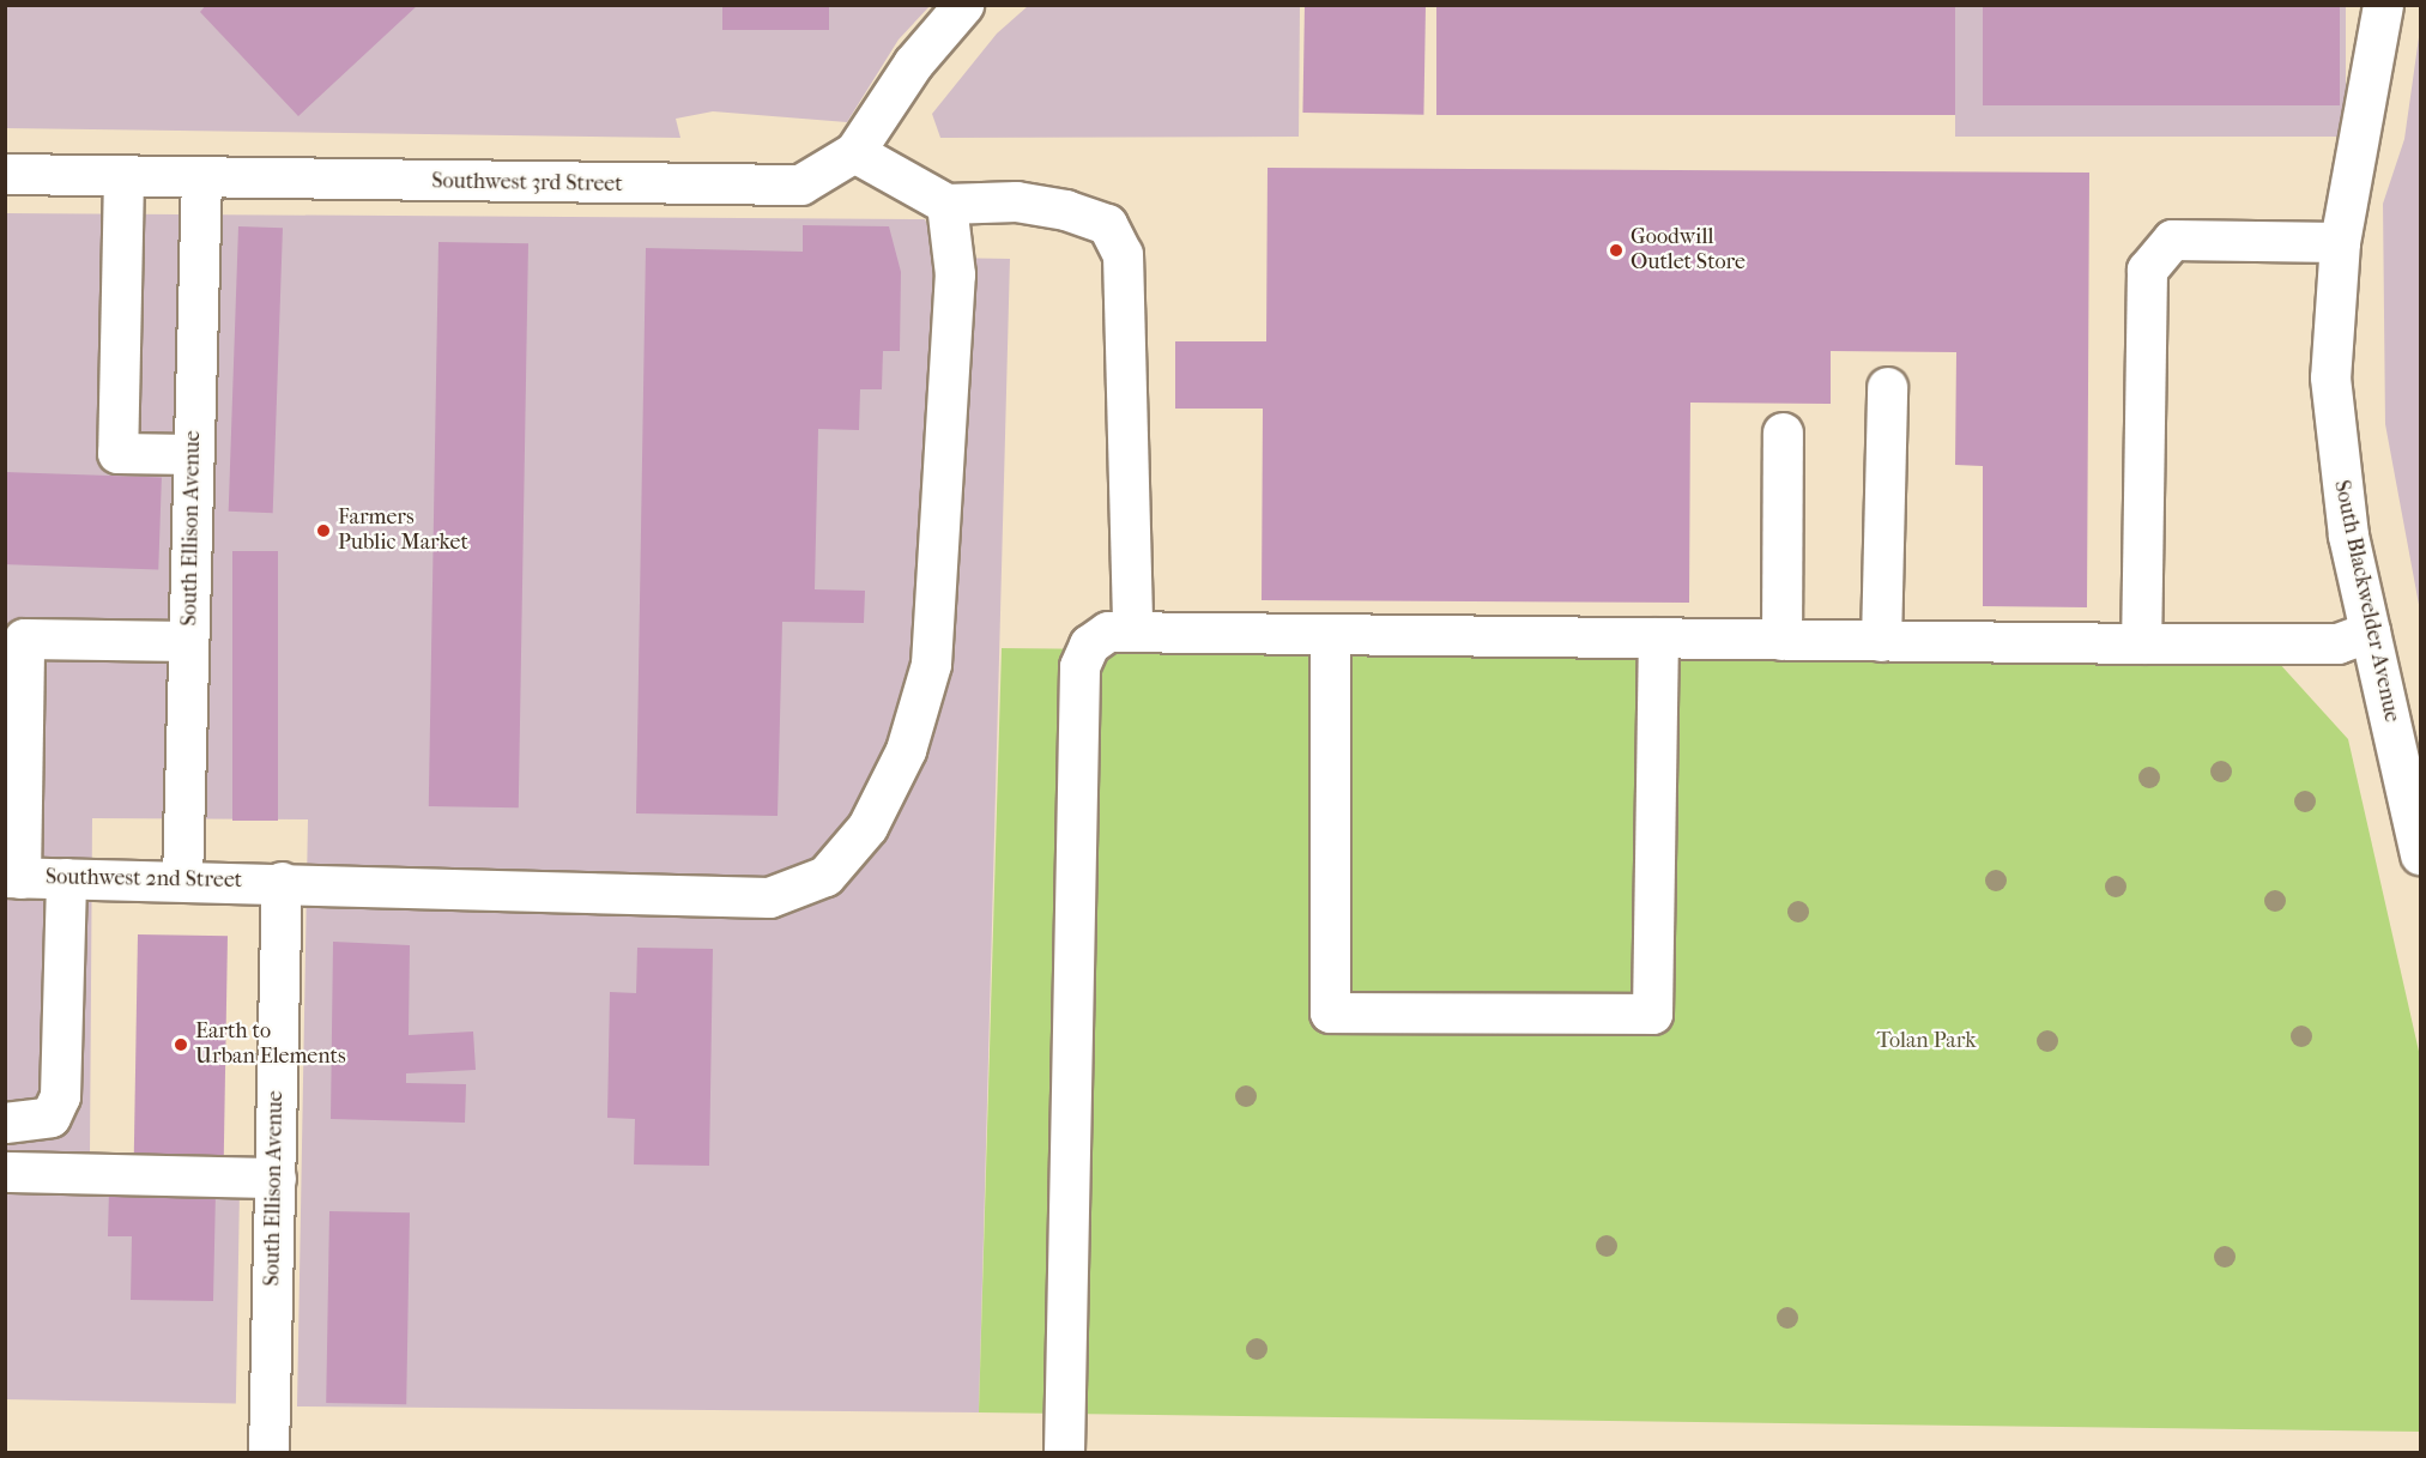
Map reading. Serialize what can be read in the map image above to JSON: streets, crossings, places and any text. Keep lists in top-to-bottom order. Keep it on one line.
{"streets":{"street":["Southwest 3rd Street","South Ellison Avenue","South Blackwelder Avenue","Southwest 2nd Street"]},"crossings":[["Southwest 3rd Street","South Ellison Avenue"],["South Ellison Avenue","Southwest 2nd Street"]],"parks":["Tolan Park"],"places":["Goodwill Outlet Store","Farmers Public Market","Earth to Urban Elements"]}
